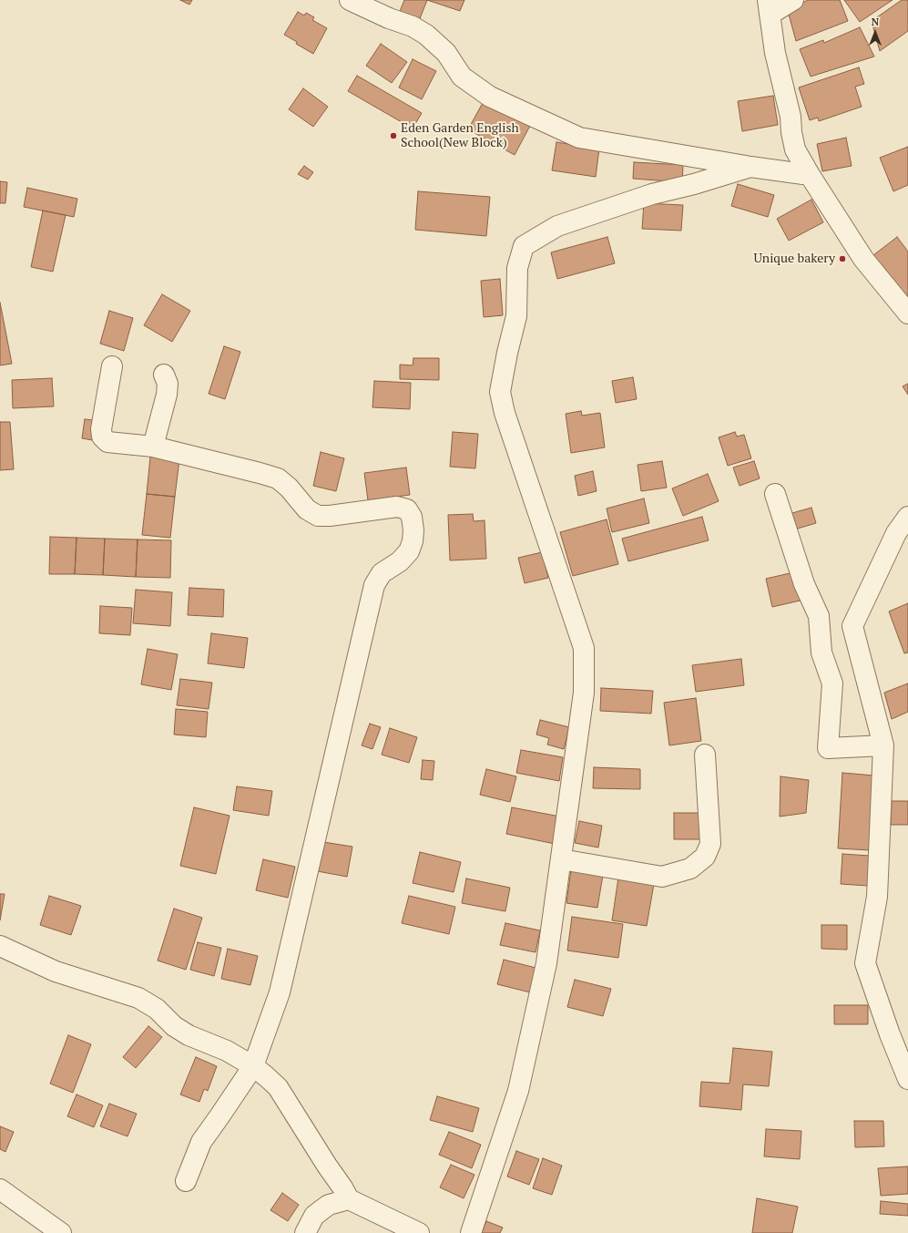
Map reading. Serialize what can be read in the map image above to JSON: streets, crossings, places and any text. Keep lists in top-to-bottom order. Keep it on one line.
{"places":["Eden Garden English School(New Block)","Unique bakery"],"north":"top"}
